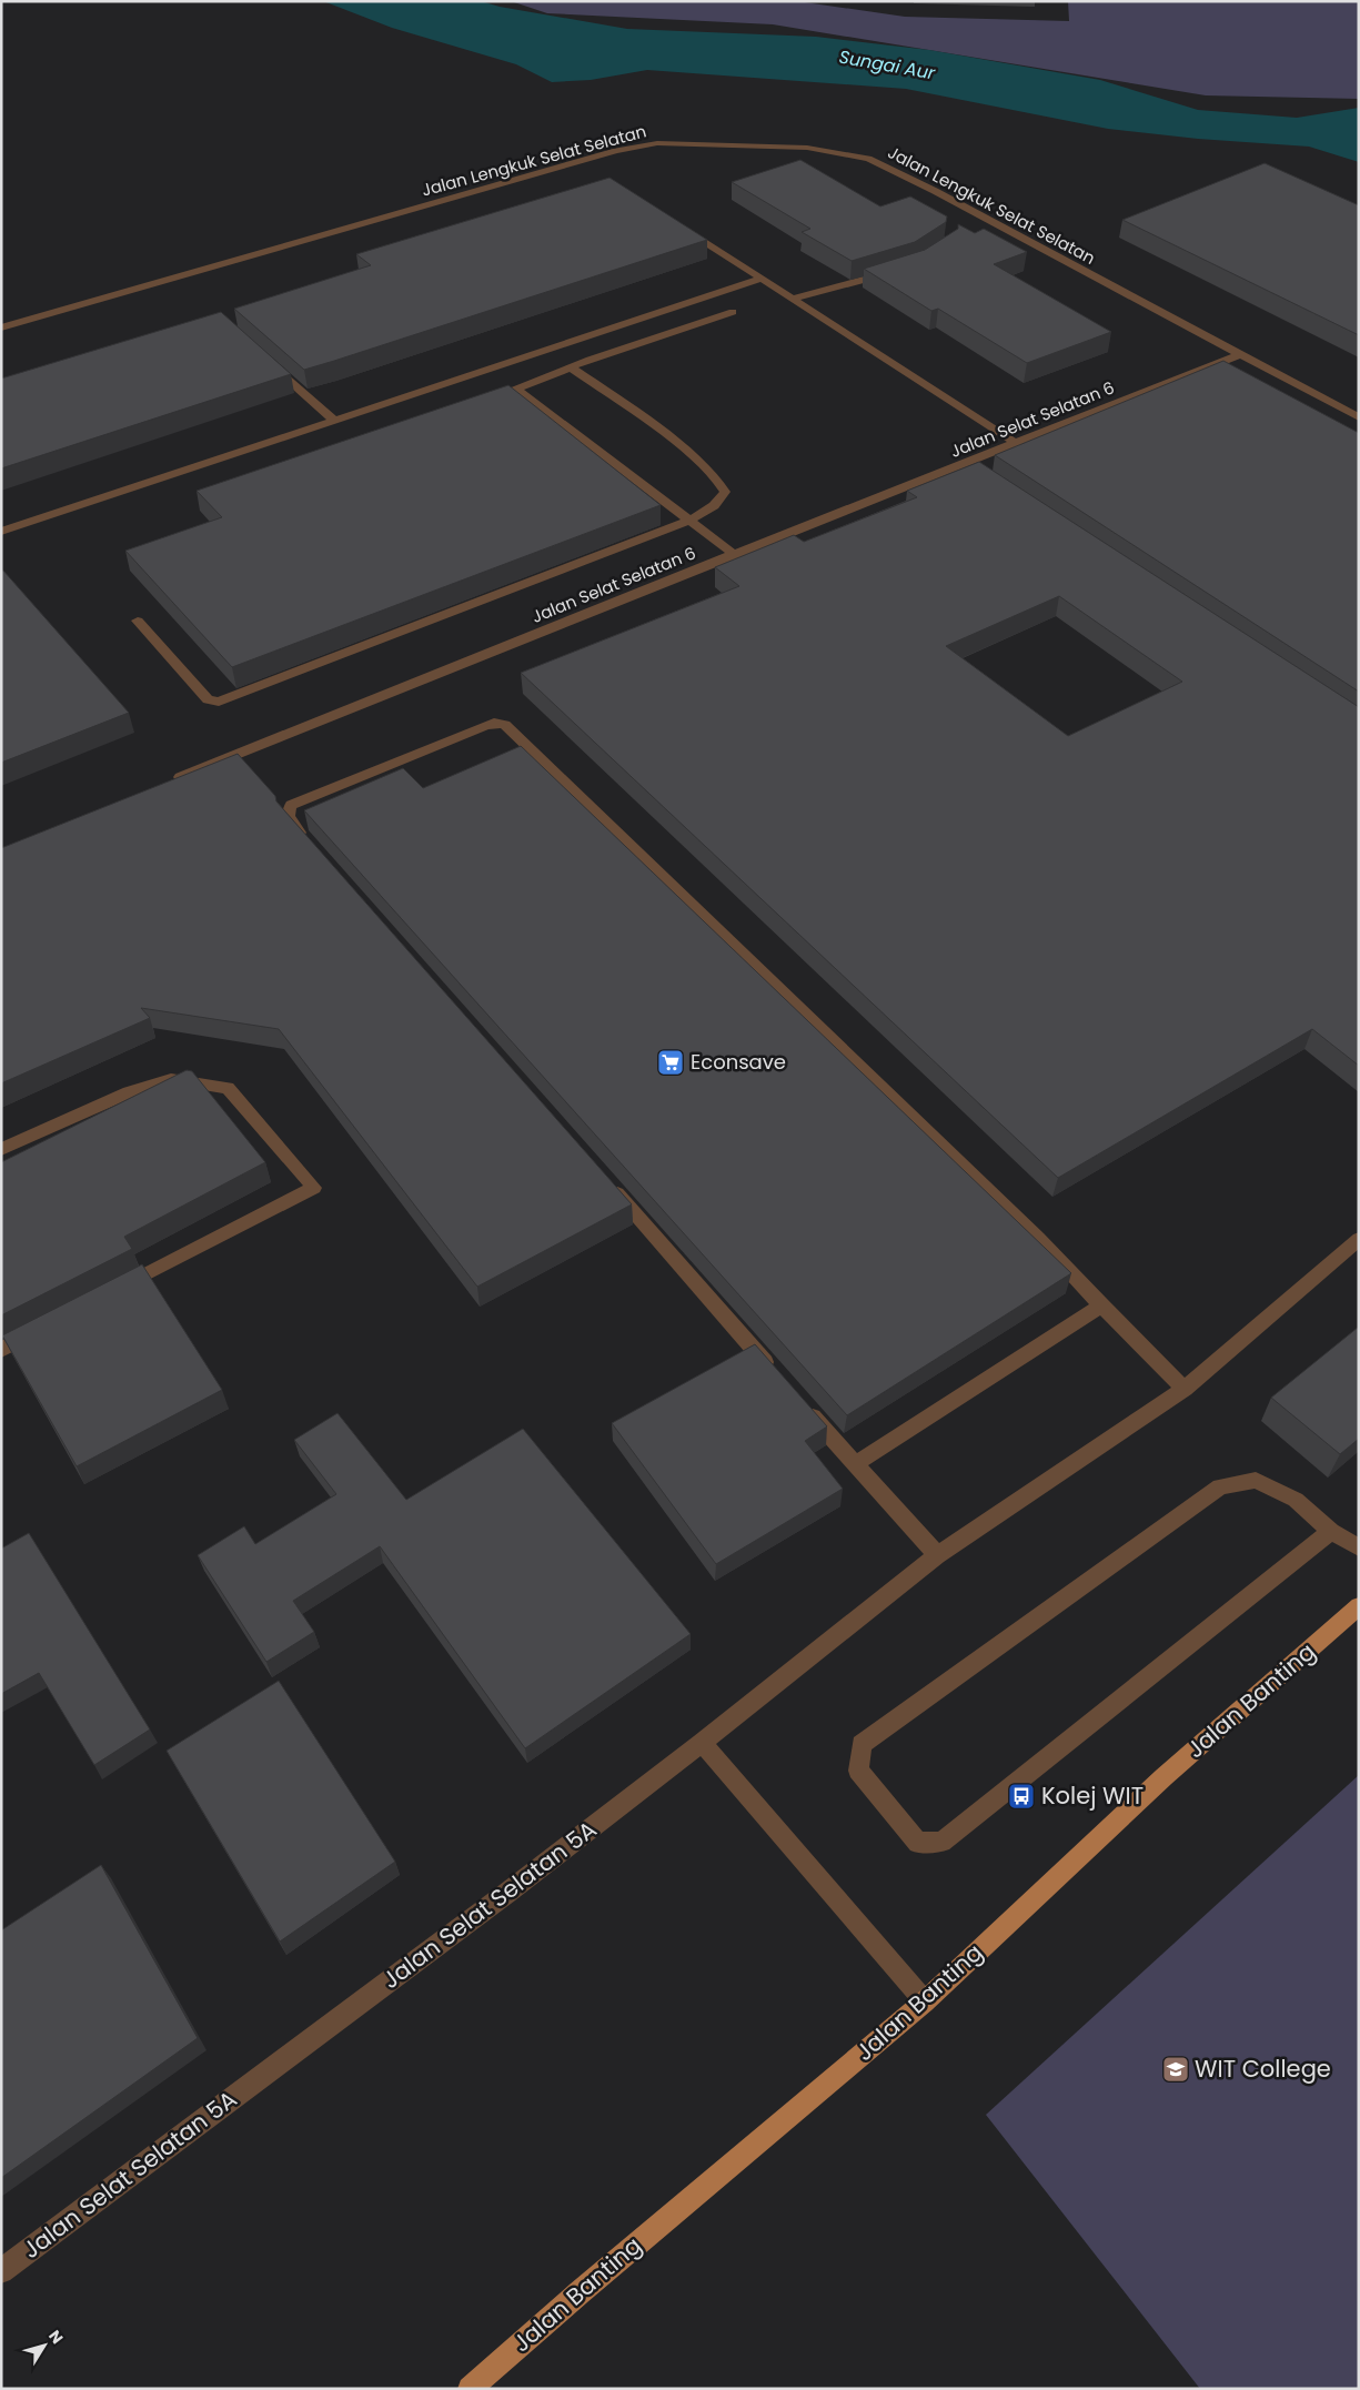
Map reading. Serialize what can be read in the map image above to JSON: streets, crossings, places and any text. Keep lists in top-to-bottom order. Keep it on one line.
{"streets":{"main road":["Jalan Banting"],"street":["Jalan Lengkuk Selat Selatan","Jalan Selat Selatan 6","Jalan Selat Selatan 5A"]},"crossings":[["Jalan Lengkuk Selat Selatan","Jalan Selat Selatan 6"]],"water":["Sungai Aur"],"places":{"supermarket":["Econsave"],"bus stop":["Kolej WIT"],"school or university":["WIT College"]},"north":"top right"}
